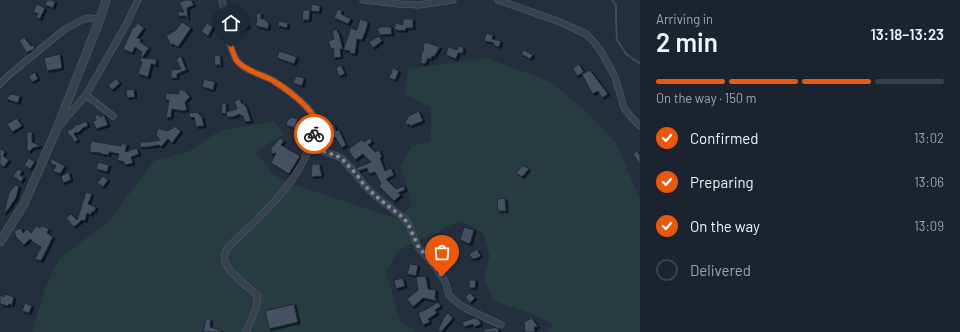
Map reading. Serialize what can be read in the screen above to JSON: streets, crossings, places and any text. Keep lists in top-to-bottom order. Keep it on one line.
{"page":{"heading":["2 min","Arriving in","13:18–13:23"],"bar":"On the way · 150 m","list":[["Confirmed","13:02"],["Preparing","13:06"],["On the way","13:09"],"Delivered"]}}
